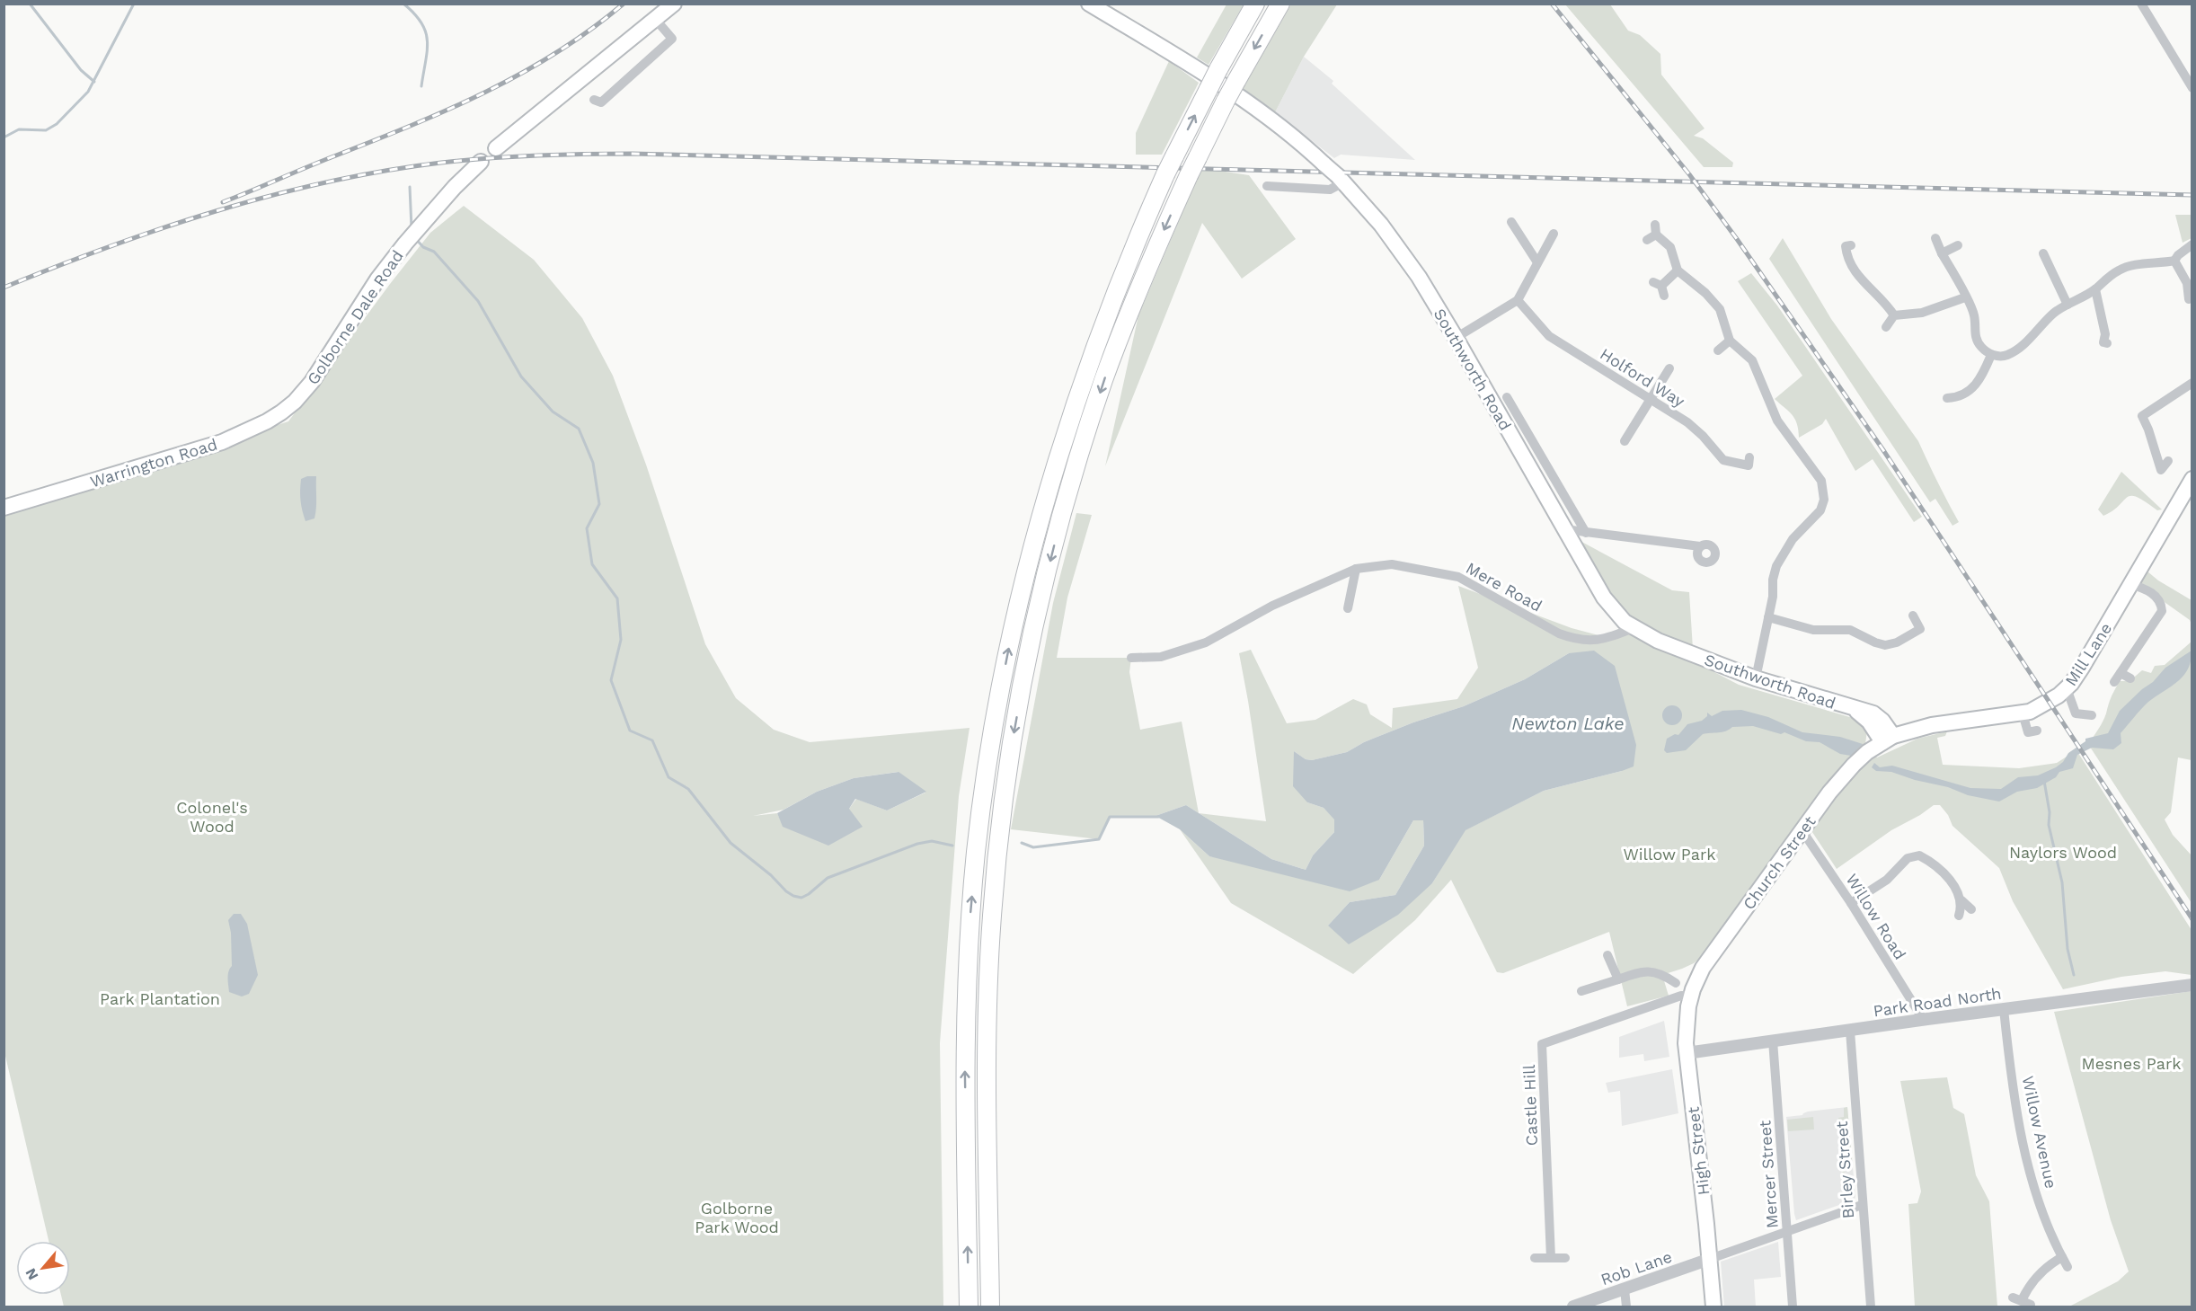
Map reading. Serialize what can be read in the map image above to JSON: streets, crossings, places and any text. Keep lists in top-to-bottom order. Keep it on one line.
{"streets":{"main road":["Golborne Dale Road","Southworth Road","Warrington Road","Mill Lane","Church Street","High Street"],"street":["Holford Way","Mere Road","Willow Road","Park Road North","Castle Hill","Willow Avenue","Birley Street","Mercer Street","Rob Lane"]},"crossings":[["Golborne Dale Road","Warrington Road"],["Southworth Road","Mere Road"],["Southworth Road","Mill Lane"],["Southworth Road","Church Street"],["Mill Lane","Church Street"],["Church Street","Willow Road"],["Church Street","Castle Hill"],["Church Street","High Street"],["Willow Road","Park Road North"],["Park Road North","Willow Avenue"],["Park Road North","High Street"],["Park Road North","Birley Street"],["Park Road North","Mercer Street"],["Castle Hill","High Street"],["High Street","Rob Lane"]],"water":["Newton Lake"],"parks":["Colonel's Wood","Naylors Wood","Willow Park","Park Plantation","Mesnes Park","Golborne Park Wood"],"north":"bottom left"}
